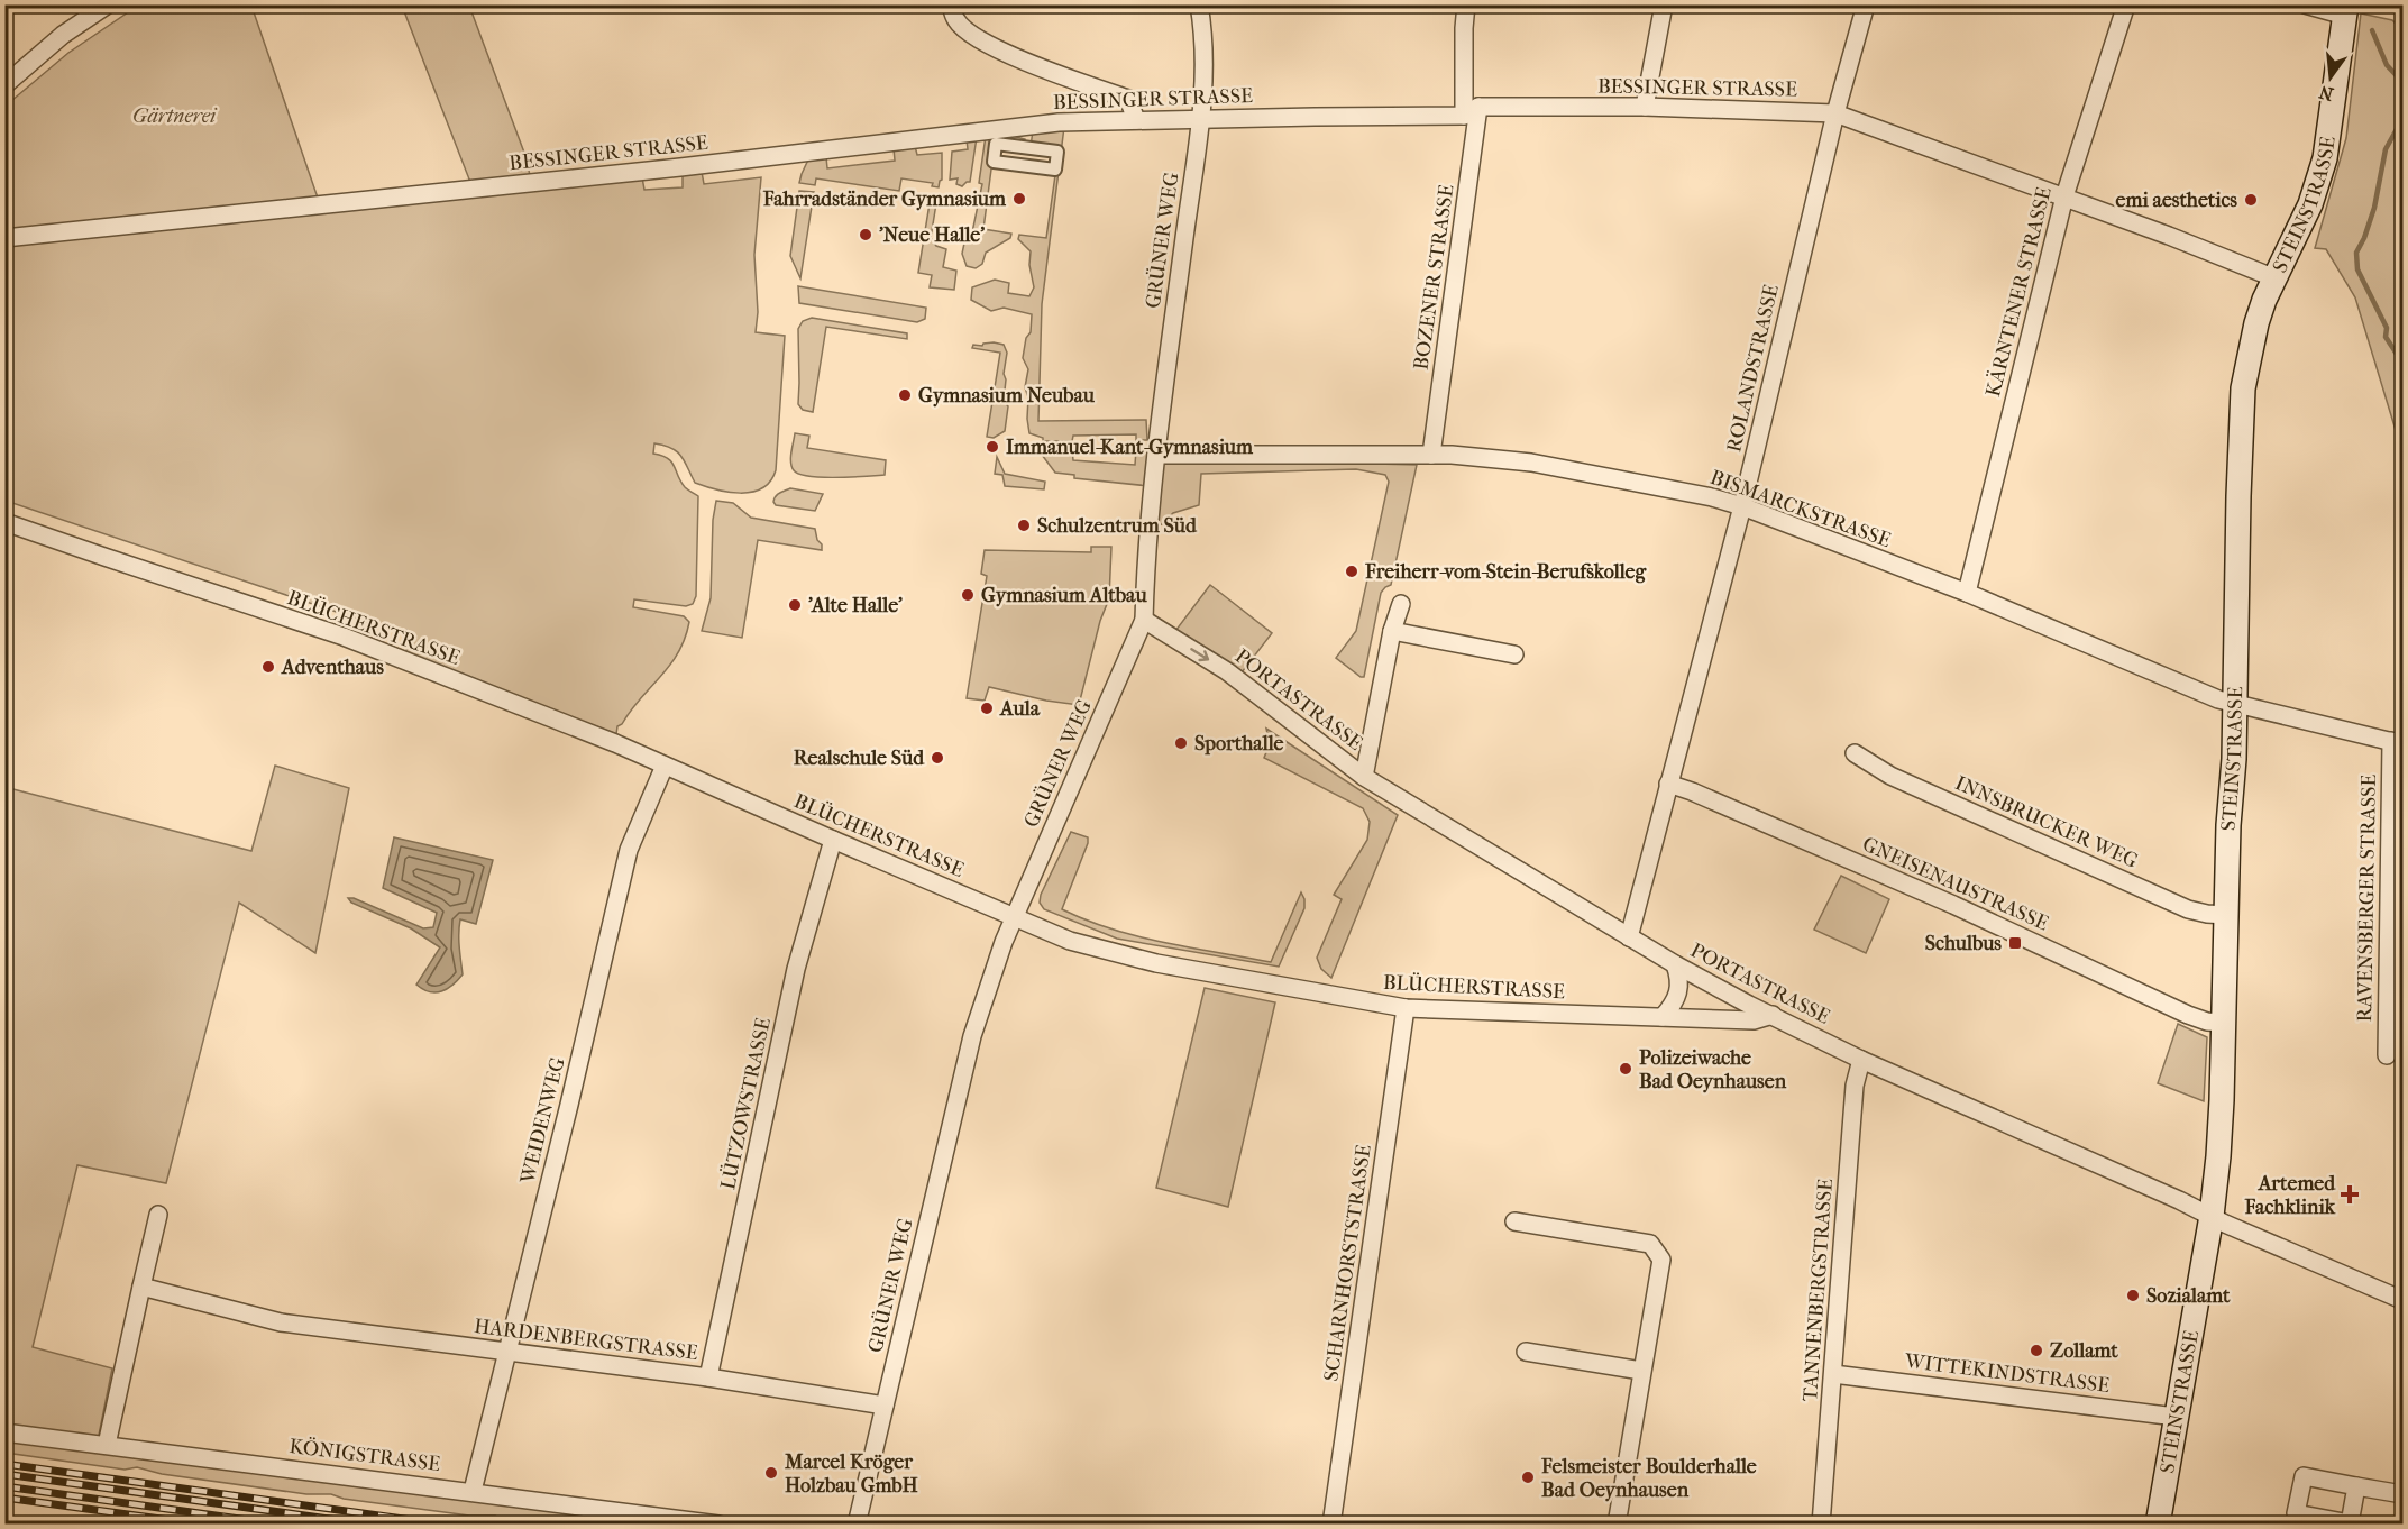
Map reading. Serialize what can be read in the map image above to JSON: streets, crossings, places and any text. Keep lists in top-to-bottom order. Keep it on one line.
{"streets":{"main road":["STEINSTRASSE"],"street":["BESSINGER STRASSE","GRÜNER WEG","BOZENER STRASSE","KÄRNTENER STRASSE","ROLANDSTRASSE","BISMARCKSTRASSE","BLÜCHERSTRASSE","PORTASTRASSE","INNSBRUCKER WEG","GNEISENAUSTRASSE","RAVENSBERGER STRASSE","LÜTZOWSTRASSE","WEIDENWEG","SCHARNHORSTSTRASSE","TANNENBERGSTRASSE","HARDENBERGSTRASSE","WITTEKINDSTRASSE","KÖNIGSTRASSE"]},"crossings":[["BESSINGER STRASSE","STEINSTRASSE"],["BESSINGER STRASSE","GRÜNER WEG"],["BESSINGER STRASSE","BOZENER STRASSE"],["BESSINGER STRASSE","KÄRNTENER STRASSE"],["BESSINGER STRASSE","ROLANDSTRASSE"],["STEINSTRASSE","BISMARCKSTRASSE"],["STEINSTRASSE","PORTASTRASSE"],["STEINSTRASSE","INNSBRUCKER WEG"],["STEINSTRASSE","GNEISENAUSTRASSE"],["STEINSTRASSE","WITTEKINDSTRASSE"],["GRÜNER WEG","BISMARCKSTRASSE"],["GRÜNER WEG","BLÜCHERSTRASSE"],["GRÜNER WEG","PORTASTRASSE"],["GRÜNER WEG","HARDENBERGSTRASSE"],["BOZENER STRASSE","BISMARCKSTRASSE"],["KÄRNTENER STRASSE","BISMARCKSTRASSE"],["ROLANDSTRASSE","BISMARCKSTRASSE"],["ROLANDSTRASSE","PORTASTRASSE"],["ROLANDSTRASSE","GNEISENAUSTRASSE"],["BISMARCKSTRASSE","RAVENSBERGER STRASSE"],["BLÜCHERSTRASSE","PORTASTRASSE"],["BLÜCHERSTRASSE","LÜTZOWSTRASSE"],["BLÜCHERSTRASSE","WEIDENWEG"],["BLÜCHERSTRASSE","SCHARNHORSTSTRASSE"],["PORTASTRASSE","TANNENBERGSTRASSE"],["LÜTZOWSTRASSE","HARDENBERGSTRASSE"],["WEIDENWEG","HARDENBERGSTRASSE"],["WEIDENWEG","KÖNIGSTRASSE"],["TANNENBERGSTRASSE","WITTEKINDSTRASSE"]],"parks":["Gärtnerei"],"places":{"other":["Fahrradständer Gymnasium","emi aesthetics","'Neue Halle'","Gymnasium Neubau","Immanuel-Kant-Gymnasium","Schulzentrum Süd","Freiherr-vom-Stein-Berufskolleg","Gymnasium Altbau","'Alte Halle'","Adventhaus","Aula","Sporthalle","Realschule Süd","Polizeiwache Bad Oeynhausen","Sozialamt","Zollamt","Marcel Kröger Holzbau GmbH","Felsmeister Boulderhalle Bad Oeynhausen"],"transit":["Schulbus"],"health":["Artemed Fachklinik"]},"north":"bottom"}
